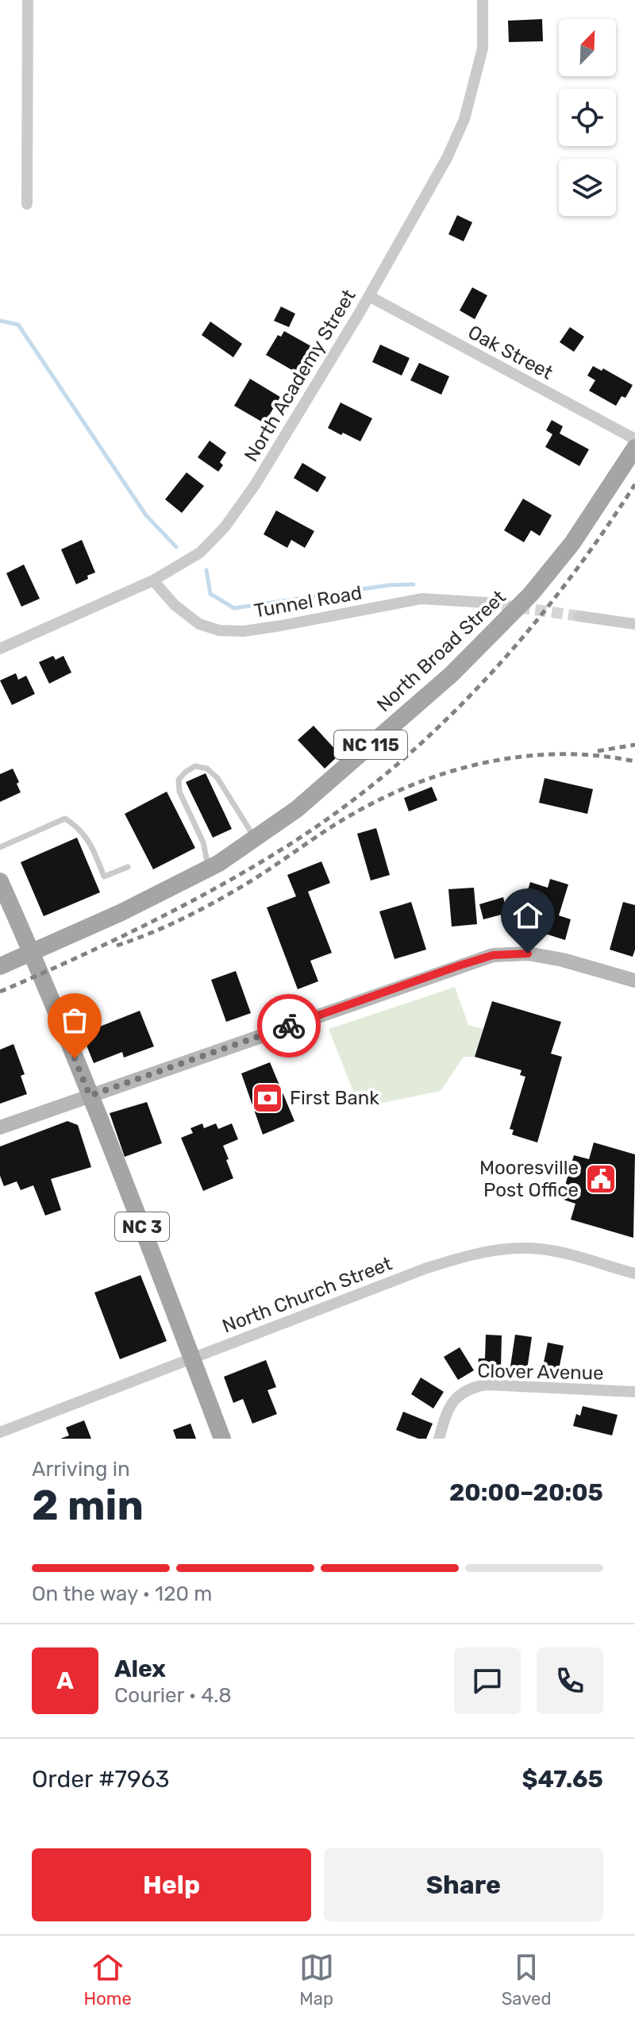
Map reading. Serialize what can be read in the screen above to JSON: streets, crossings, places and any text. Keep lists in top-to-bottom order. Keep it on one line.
{"streets":{"main road":["North Broad Street","NC 115","NC 3"],"street":["Oak Street","North Academy Street","Tunnel Road","North Church Street","Clover Avenue"]},"crossings":[["Oak Street","North Academy Street"],["North Academy Street","Tunnel Road"],["North Broad Street","NC 3"],["NC 3","North Church Street"]],"places":{"bank":["First Bank"],"public building":["Mooresville Post Office"]},"north":"top right","page":{"heading":["2 min","Arriving in","20:00–20:05"],"panel":["Alex","Courier · 4.8","Order #7963","$47.65"],"bar":"On the way · 120 m","round":"A","buttons":["Help","Share"],"tabs":["Home","Map","Saved"]}}
